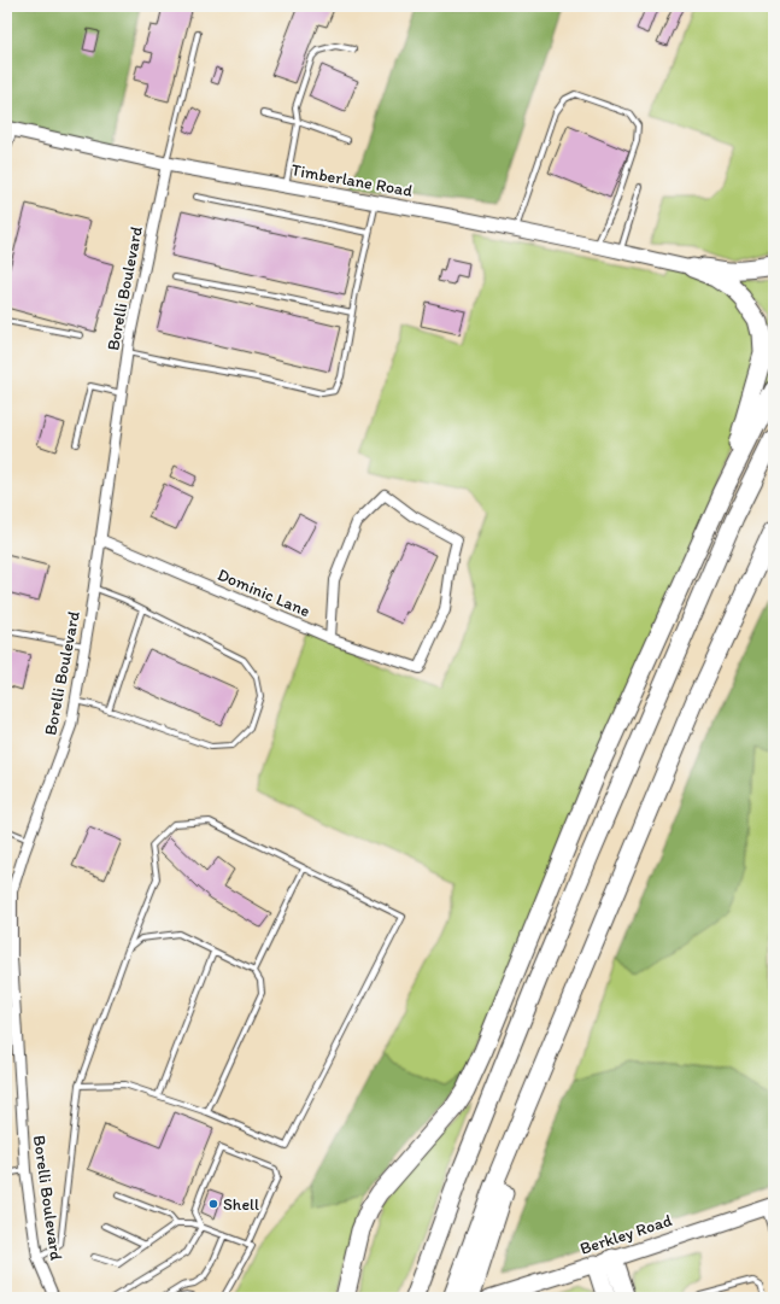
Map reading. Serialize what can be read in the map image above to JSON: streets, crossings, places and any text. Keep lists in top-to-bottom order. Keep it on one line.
{"streets":{"main road":["Berkley Road"],"street":["Timberlane Road","Borelli Boulevard","Dominic Lane"]},"crossings":[["Timberlane Road","Borelli Boulevard"],["Borelli Boulevard","Dominic Lane"]],"places":["Shell"]}
